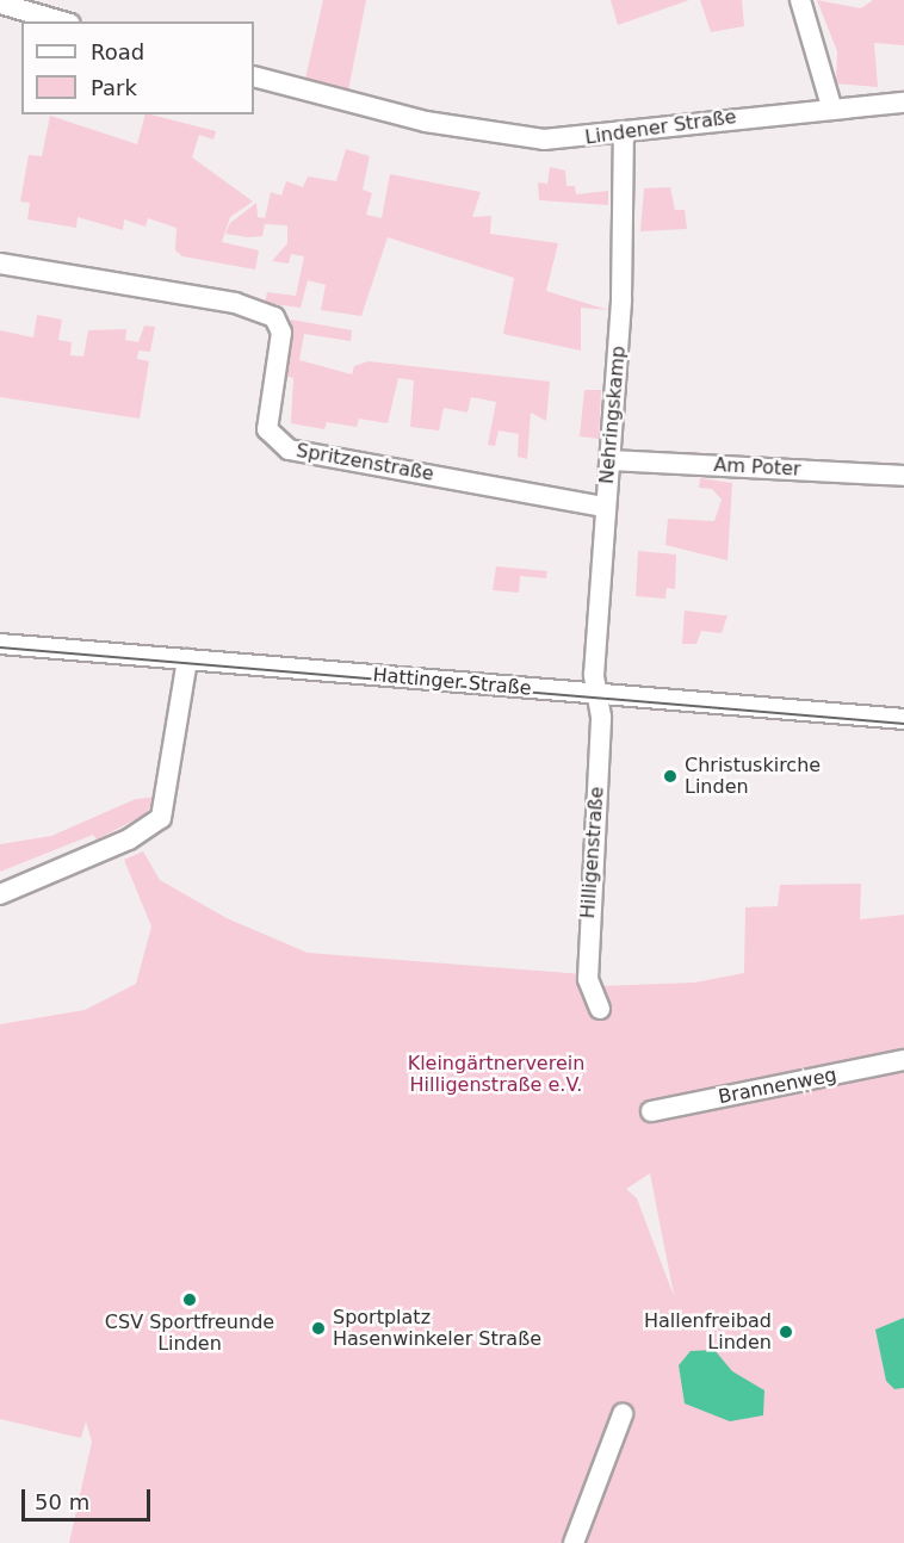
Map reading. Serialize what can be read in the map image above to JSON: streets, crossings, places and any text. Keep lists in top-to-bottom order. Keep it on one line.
{"streets":{"street":["Lindener Straße","Nehringskamp","Spritzenstraße","Am Poter","Hattinger Straße","Hilligenstraße","Brannenweg"]},"crossings":[["Lindener Straße","Nehringskamp"],["Nehringskamp","Spritzenstraße"],["Nehringskamp","Am Poter"],["Nehringskamp","Hattinger Straße"],["Nehringskamp","Hilligenstraße"],["Hattinger Straße","Hilligenstraße"]],"parks":["Kleingärtnerverein Hilligenstraße e.V."],"places":["Christuskirche Linden","CSV Sportfreunde Linden","Sportplatz Hasenwinkeler Straße","Hallenfreibad Linden"],"legend":["Road","Park"],"scale_bar":"50 m"}
